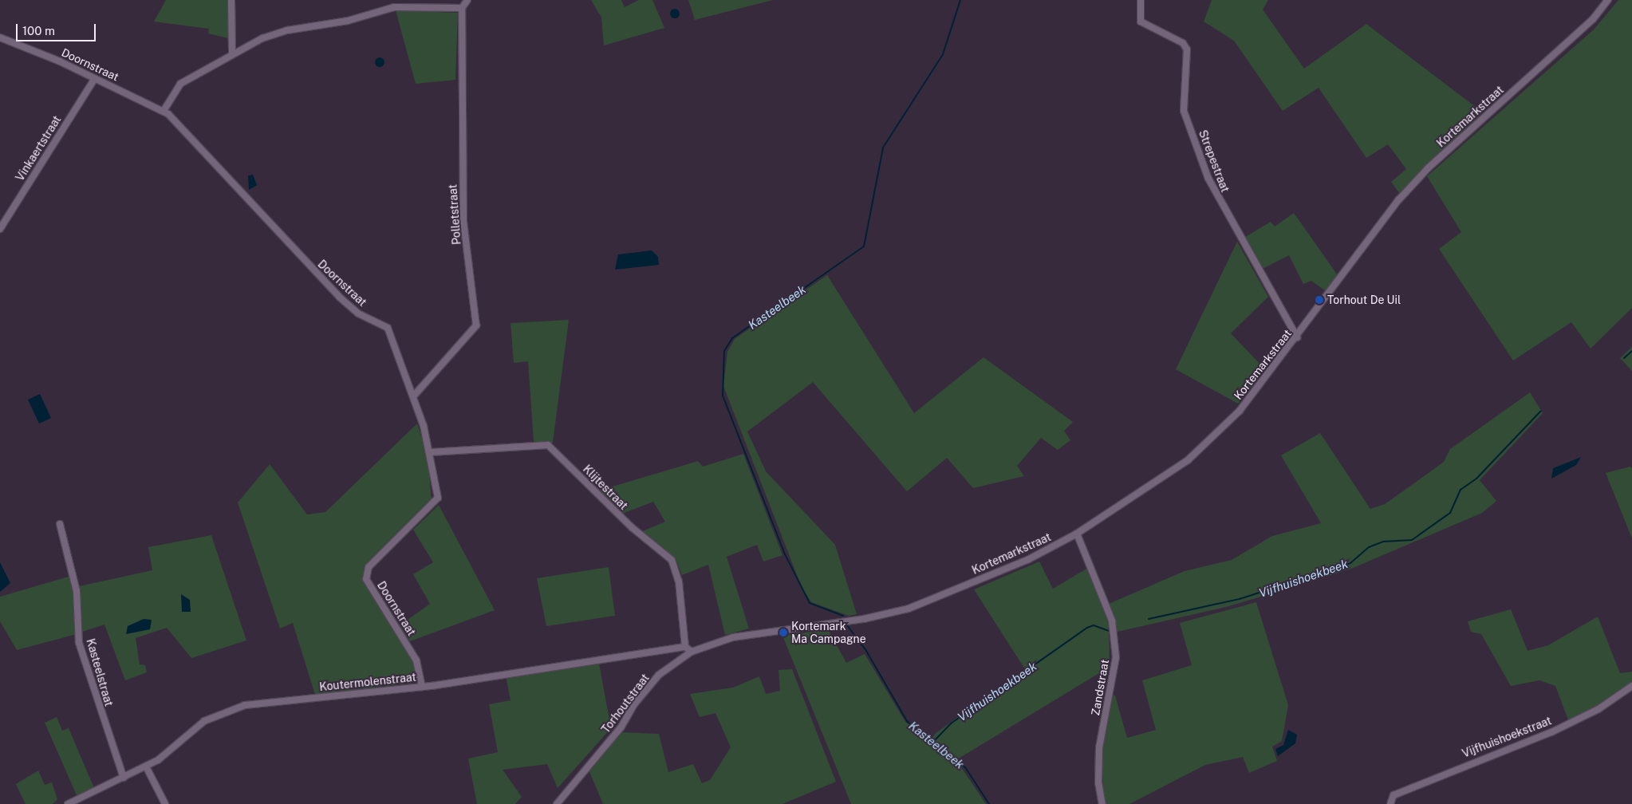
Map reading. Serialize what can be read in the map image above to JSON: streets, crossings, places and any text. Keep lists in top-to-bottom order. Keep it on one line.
{"streets":{"street":["Doornstraat","Kortemarkstraat","Vinkaertstraat","Strepestraat","Polletstraat","Klijtestraat","Kasteelstraat","Koutermolenstraat","Zandstraat","Torhoutstraat","Vijfhuishoekstraat"]},"crossings":[["Doornstraat","Vinkaertstraat"],["Doornstraat","Polletstraat"],["Doornstraat","Klijtestraat"],["Doornstraat","Koutermolenstraat"],["Kortemarkstraat","Strepestraat"],["Kortemarkstraat","Zandstraat"],["Kortemarkstraat","Torhoutstraat"],["Klijtestraat","Koutermolenstraat"],["Kasteelstraat","Koutermolenstraat"]],"water":["Kasteelbeek","Vijfhuishoekbeek"],"places":["Torhout De Uil","Kortemark Ma Campagne"],"scale_bar":"100 m"}
